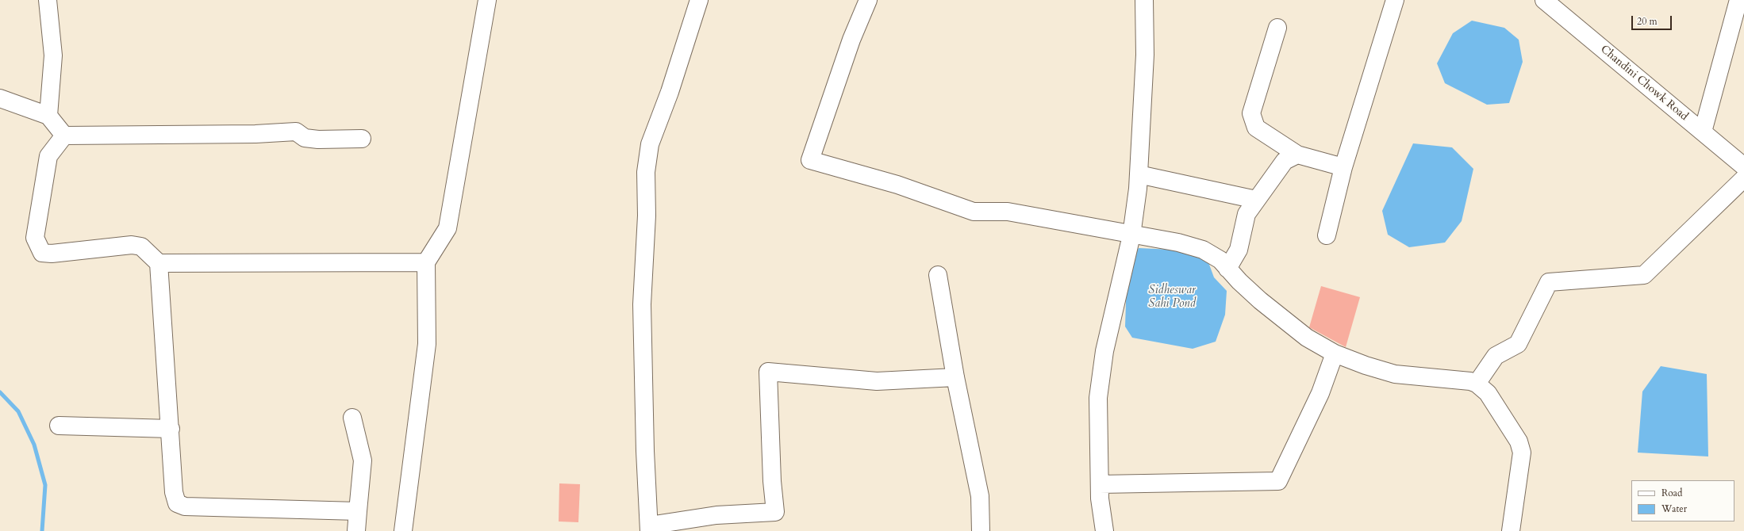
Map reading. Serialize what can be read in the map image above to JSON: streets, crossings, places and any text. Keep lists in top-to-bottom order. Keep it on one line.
{"streets":{"street":["Chandini Chowk Road"]},"water":["Sidheswar Sahi Pond"],"legend":["Road","Water"],"scale_bar":"20 m"}
